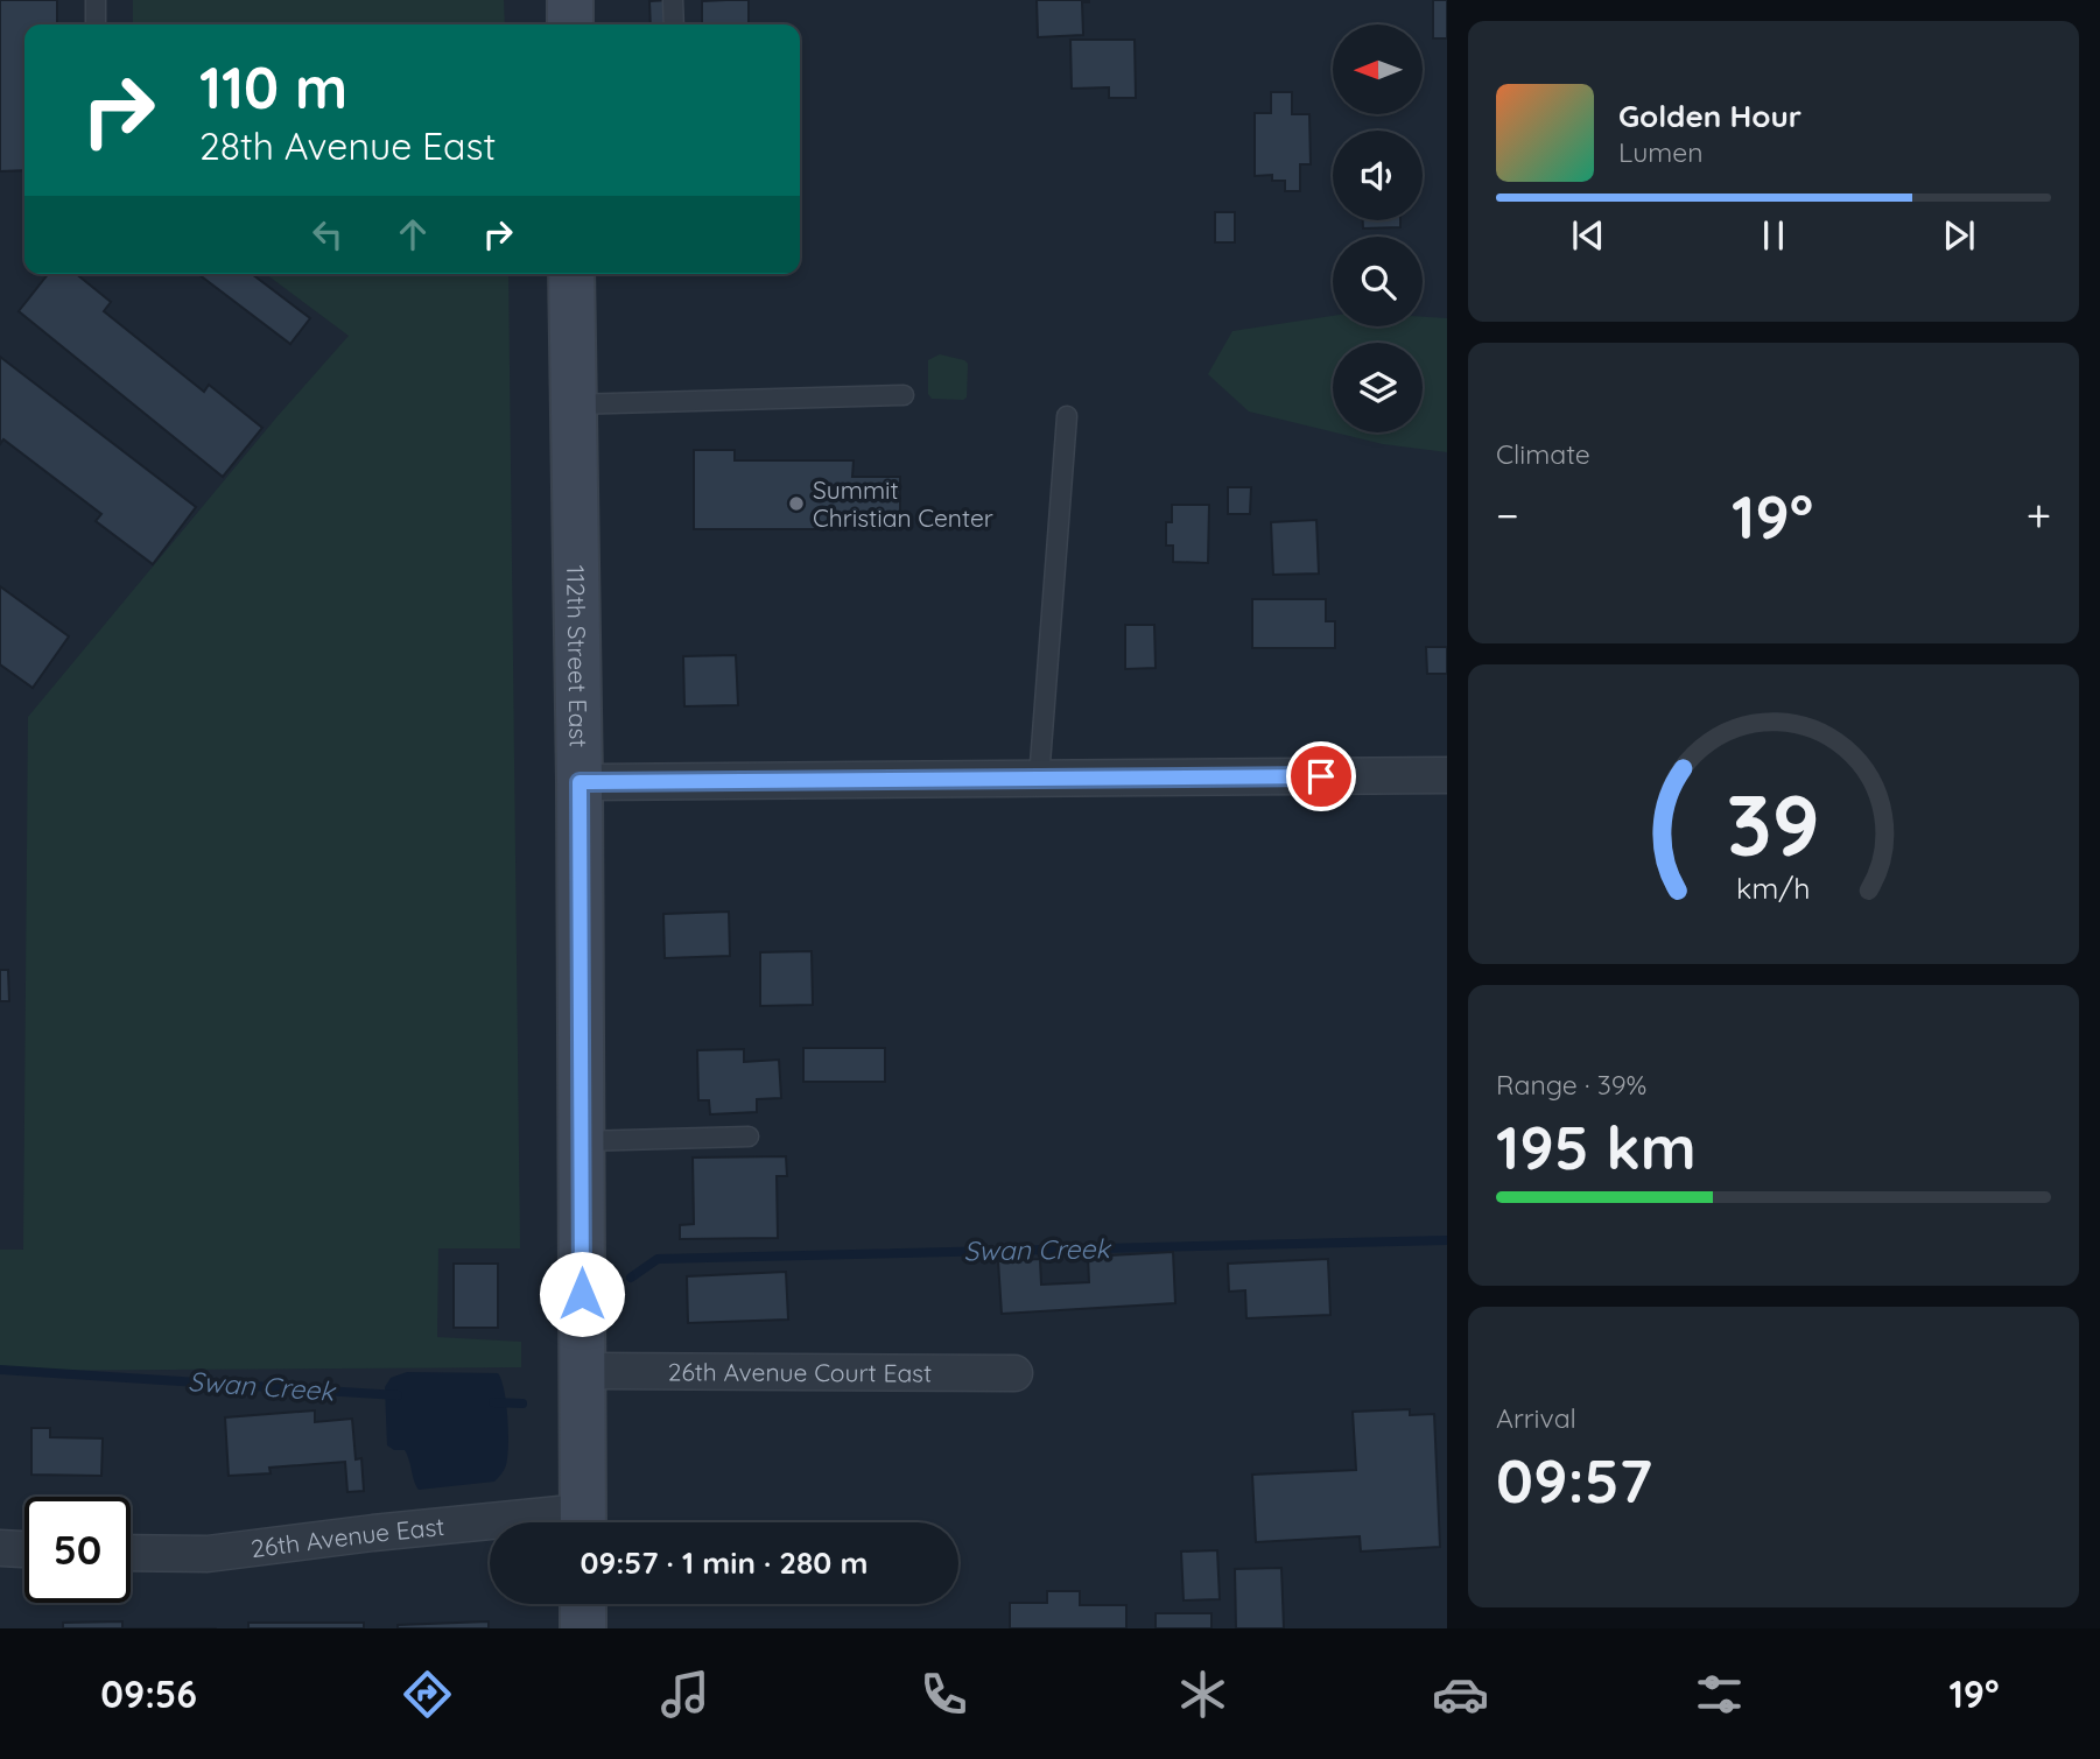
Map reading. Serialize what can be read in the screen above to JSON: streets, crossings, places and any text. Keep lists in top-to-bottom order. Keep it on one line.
{"streets":{"main road":["112th Street East"],"street":["26th Avenue Court East","26th Avenue East"]},"crossings":[["112th Street East","26th Avenue Court East"]],"water":["Swan Creek"],"places":["Summit Christian Center"],"north":"left","page":{"turn":["110 m","28th Avenue East"],"song":["Golden Hour","Lumen"],"tile":["Climate",["Range · 39%","195 km"],["Arrival","09:57"]],"heat":["−","19°","+"],"limit":"50","trip":"09:57 · 1 min · 280 m","tabs":["09:56","19°"],"gauge":["39","km/h"]}}
